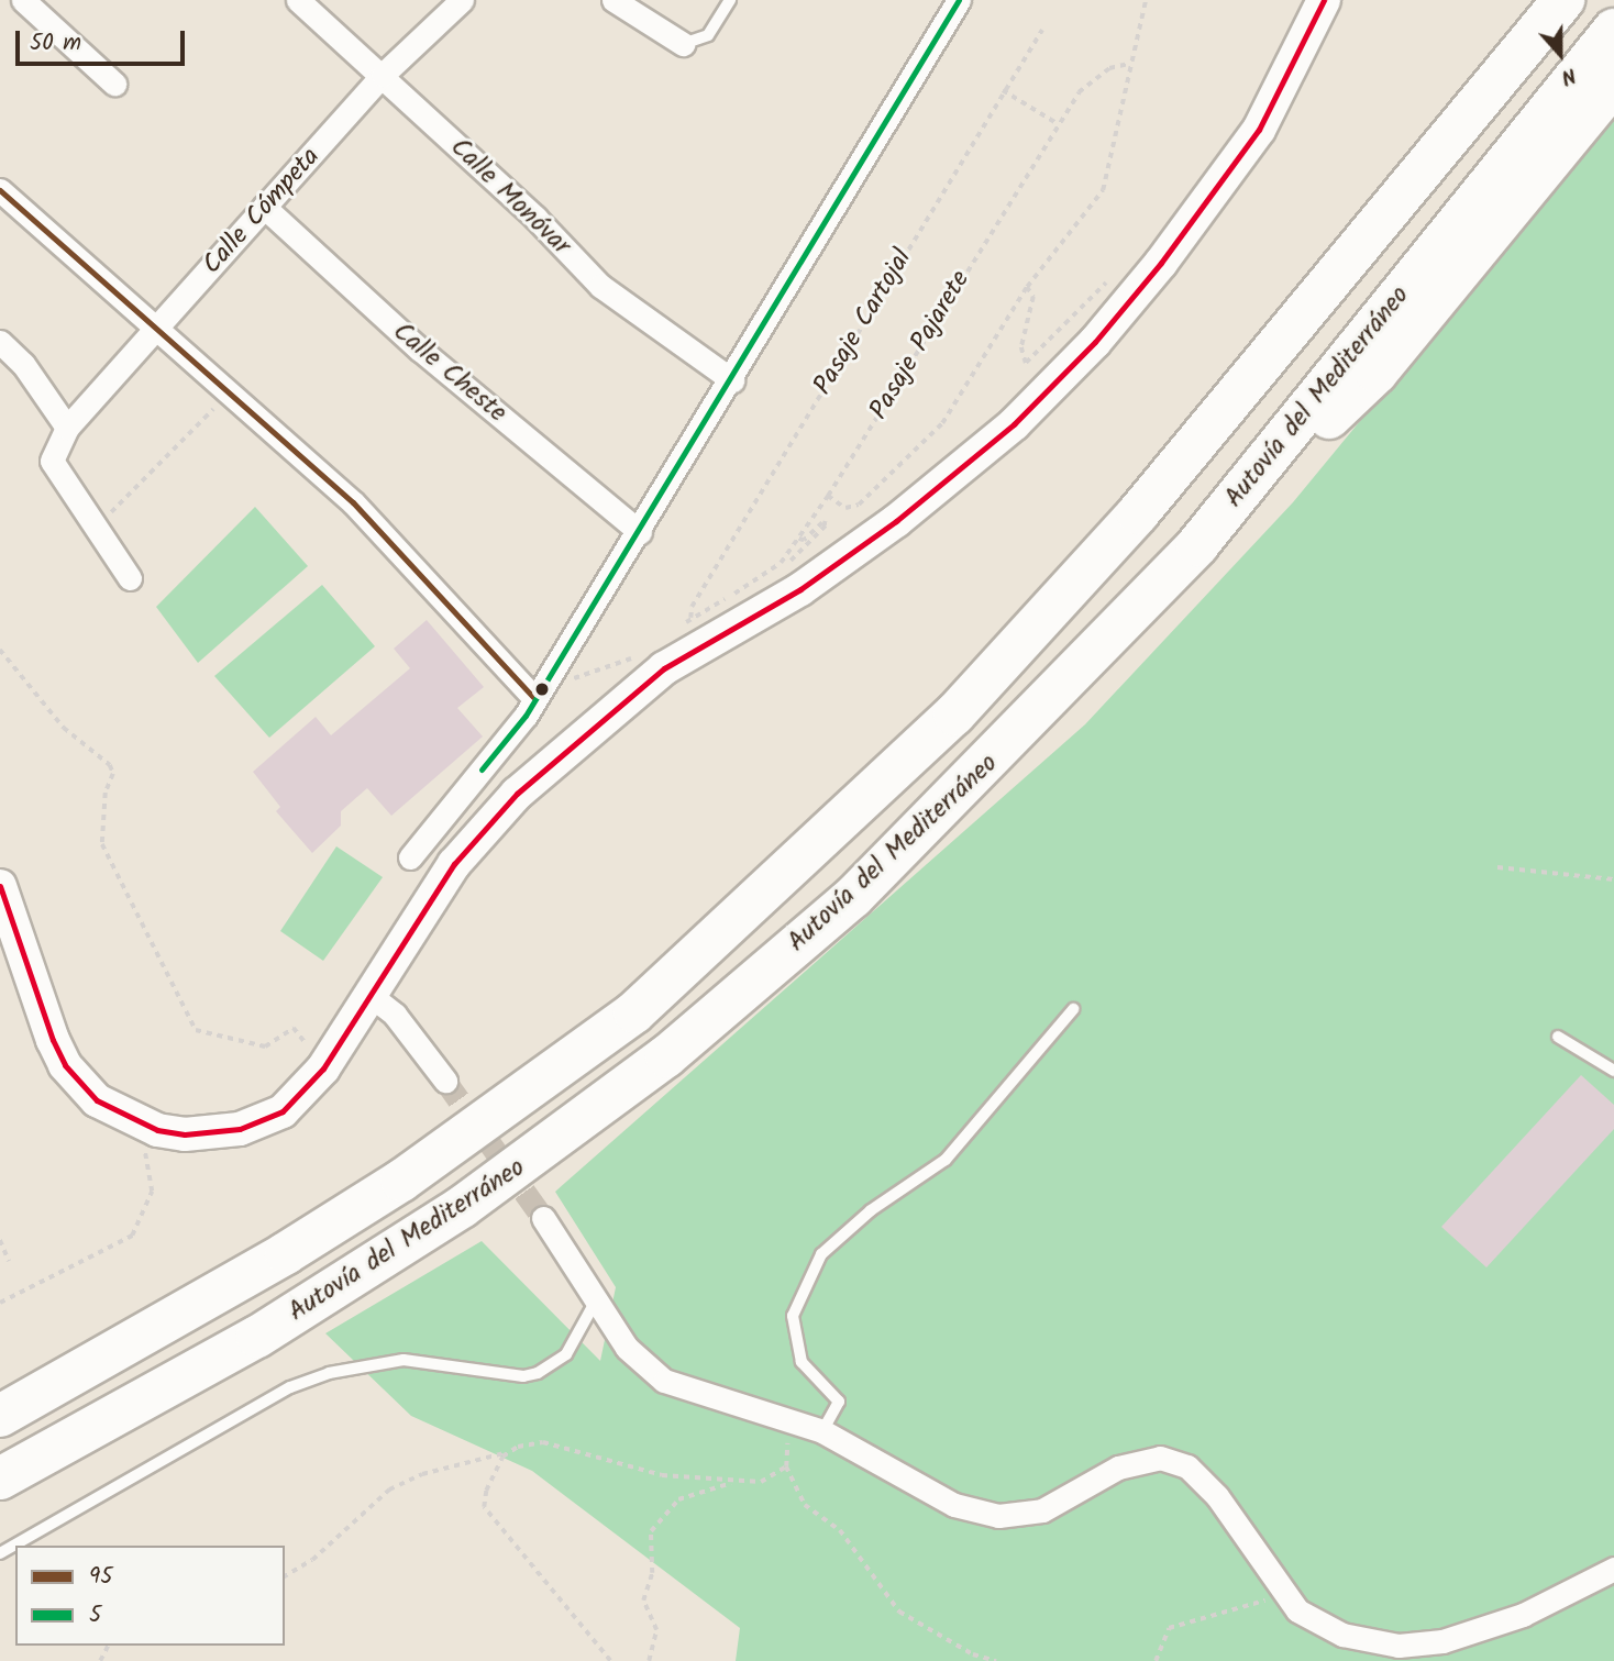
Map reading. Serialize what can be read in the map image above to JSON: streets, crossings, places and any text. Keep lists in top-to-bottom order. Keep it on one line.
{"streets":{"highway":["Autovía del Mediterráneo"],"street":["Calle Monóvar","Calle Cómpeta","Calle Cheste"],"path":["Pasaje Cartojal","Pasaje Pajarete"]},"crossings":[["Calle Monóvar","Calle Cómpeta"],["Calle Cómpeta","Calle Cheste"],["Pasaje Cartojal","Pasaje Pajarete"]],"lines":["transit line 5","transit line 95"],"legend":["95","5"],"scale_bar":"50 m","north":"bottom"}
